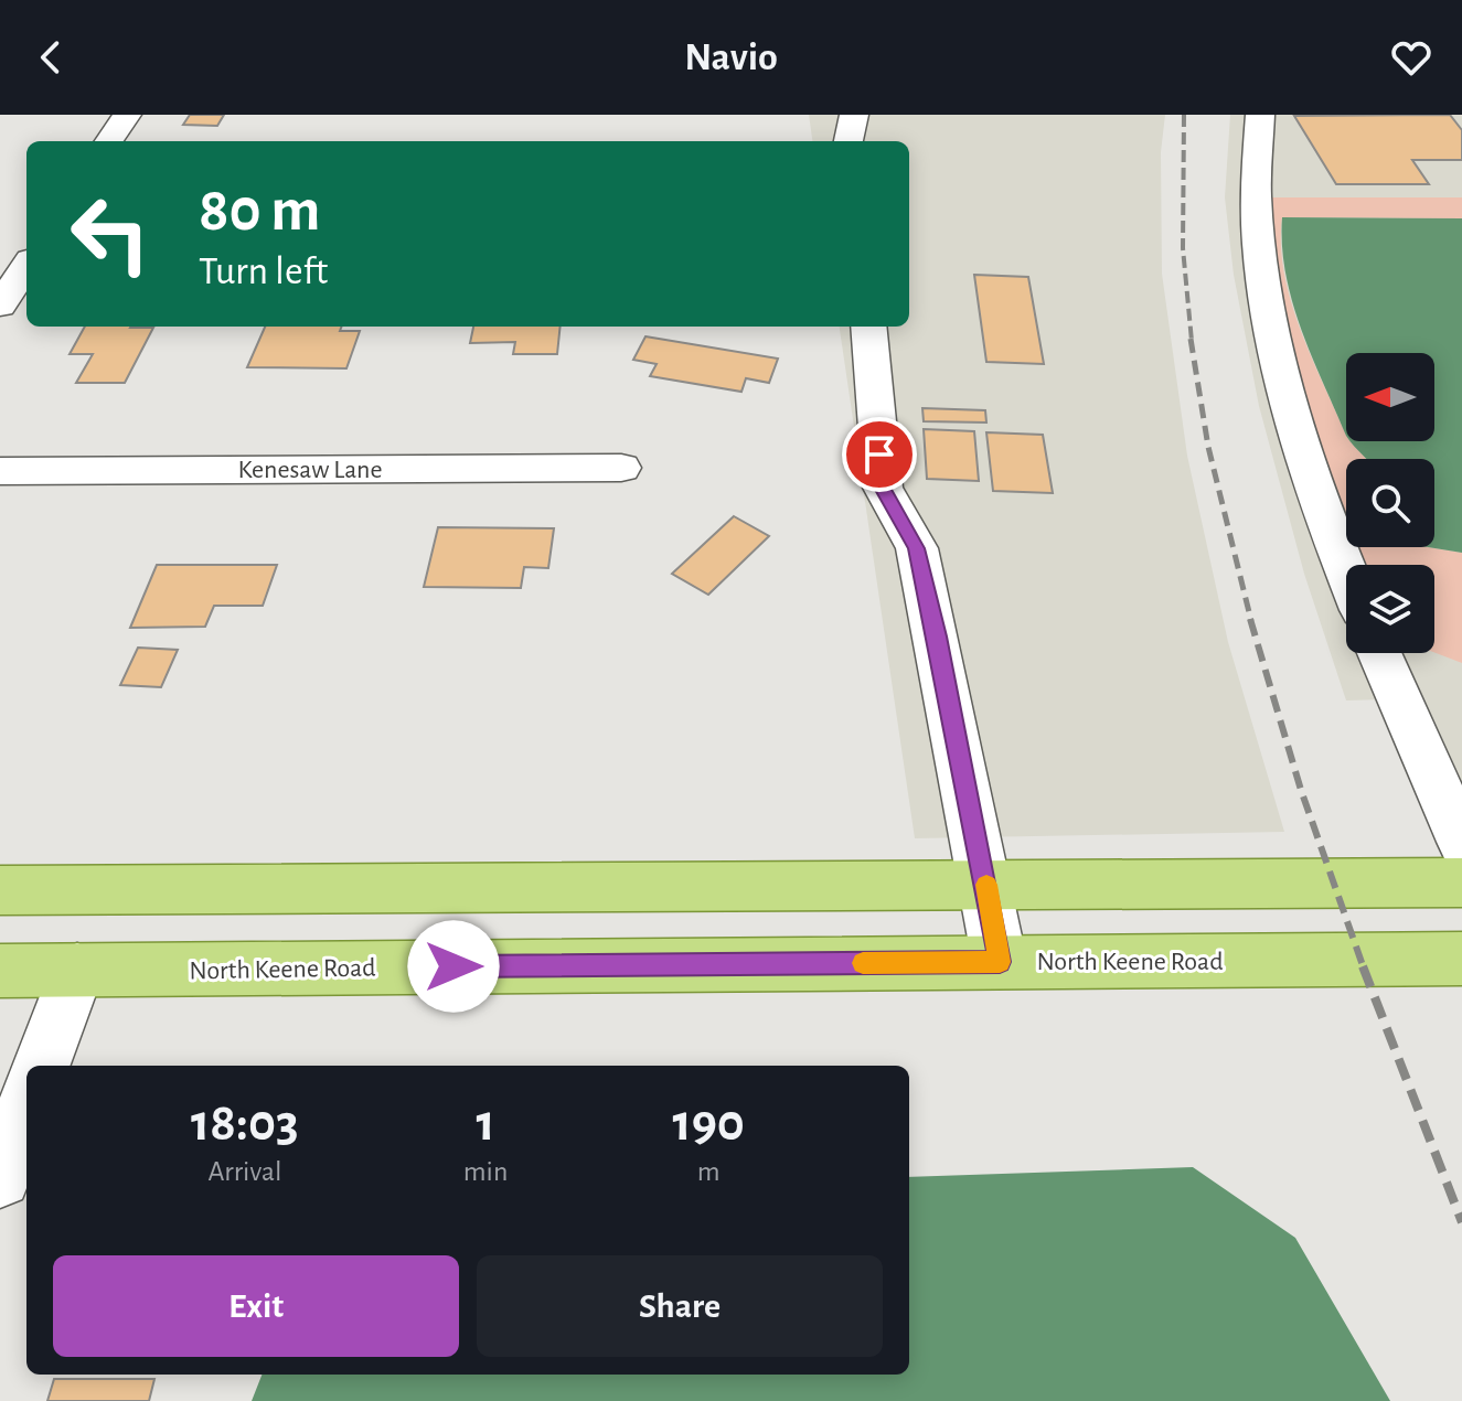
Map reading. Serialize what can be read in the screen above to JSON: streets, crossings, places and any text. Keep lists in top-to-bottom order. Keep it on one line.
{"streets":{"main road":["North Keene Road"],"street":["Kenesaw Lane"]},"north":"left","page":{"header":"Navio","turn":["80 m","Turn left"],"eta":["18:03","Arrival","1","min","190","m"],"buttons":["Exit","Share"]}}
